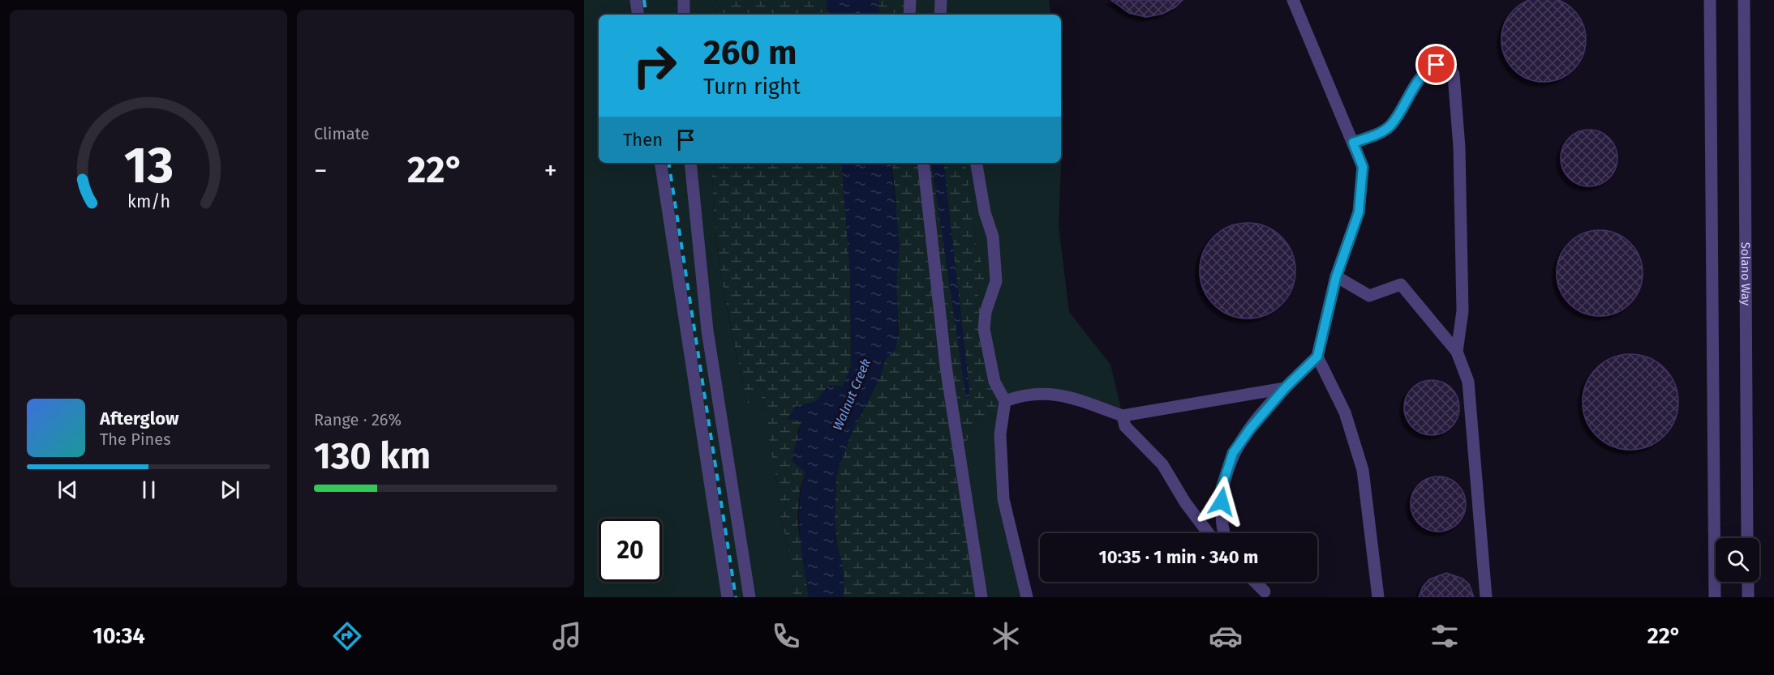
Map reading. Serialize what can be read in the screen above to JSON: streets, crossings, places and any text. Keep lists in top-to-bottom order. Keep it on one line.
{"streets":{"street":["Solano Way"]},"water":["Walnut Creek"],"page":{"tile":["Climate",["Range · 26%","130 km"]],"turn":["260 m","Turn right"],"then":"Then","heat":["−","22°","+"],"song":["Afterglow","The Pines"],"limit":"20","trip":"10:35 · 1 min · 340 m","tabs":["10:34","22°"],"gauge":["13","km/h"]}}
